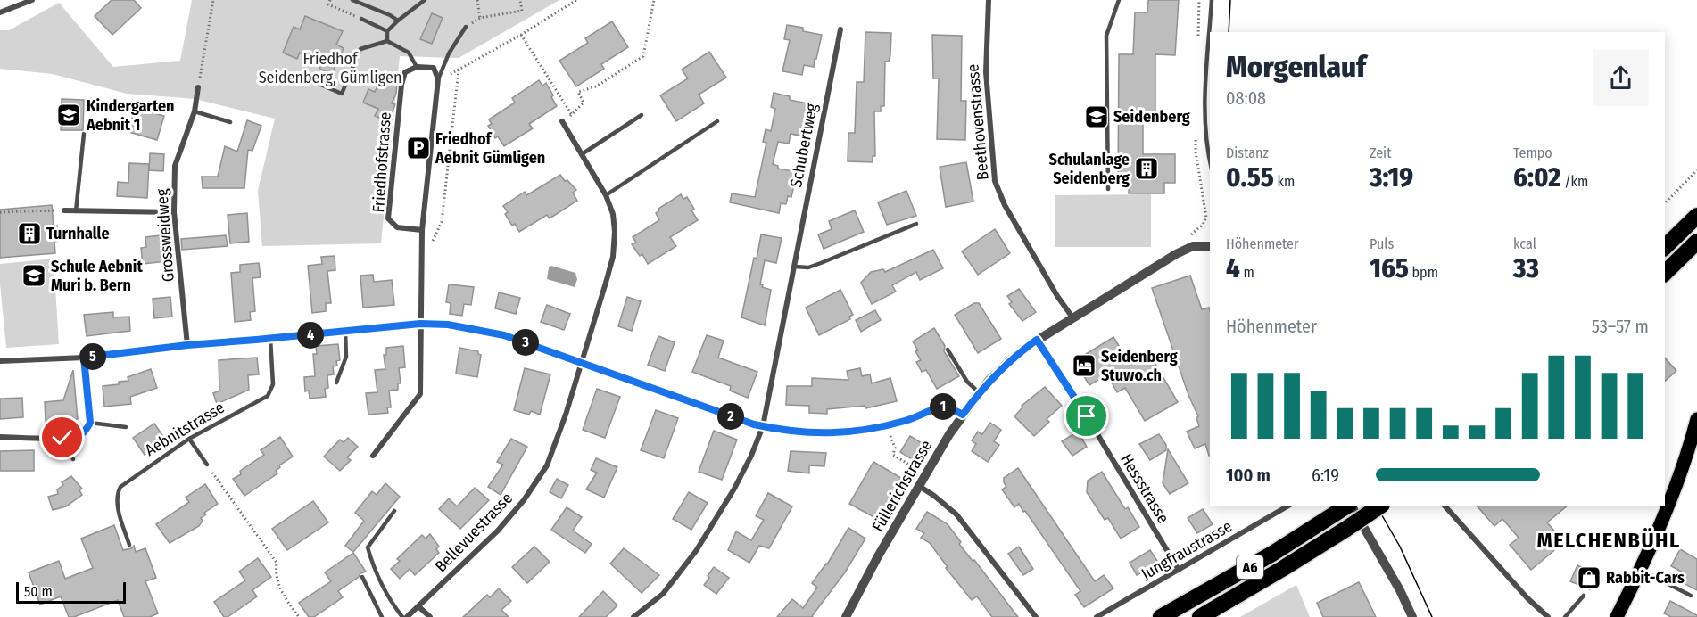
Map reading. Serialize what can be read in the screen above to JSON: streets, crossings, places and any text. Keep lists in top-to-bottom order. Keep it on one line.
{"streets":{"highway":["A6"],"street":["Beethovenstrasse","Schubertweg","Friedhofstrasse","Grossweidweg","Füllerichstrasse","Hessstrasse","Bellevuestrasse","Jungfraustrasse"],"lane":["Aebnitstrasse"]},"crossings":[["Beethovenstrasse","Füllerichstrasse"],["Füllerichstrasse","Hessstrasse"],["Hessstrasse","Jungfraustrasse"]],"districts":["MELCHENBÜHL"],"parks":["Friedhof Seidenberg, Gümligen"],"places":{"school or university":["Kindergarten Aebnit 1","Seidenberg","Schule Aebnit Muri b. Bern"],"parking":["Friedhof Aebnit Gümligen"],"building":["Schulanlage Seidenberg","Turnhalle"],"hotel":["Seidenberg Stuwo.ch"],"shop":["Rabbit-Cars"]},"scale_bar":"50 m","page":{"heading":["Morgenlauf","08:08"],"stats":[["Distanz","0.55 km"],["Zeit","3:19"],["Tempo","6:02 /km"],["Höhenmeter","4 m"],["Puls","165 bpm"],["kcal","33"]],"chart":["Höhenmeter","53–57 m"],"pins":["4","3","5","1","2"],"list":[{"name":"100 m","note":"6:19"}],"scale":"50 m"}}
